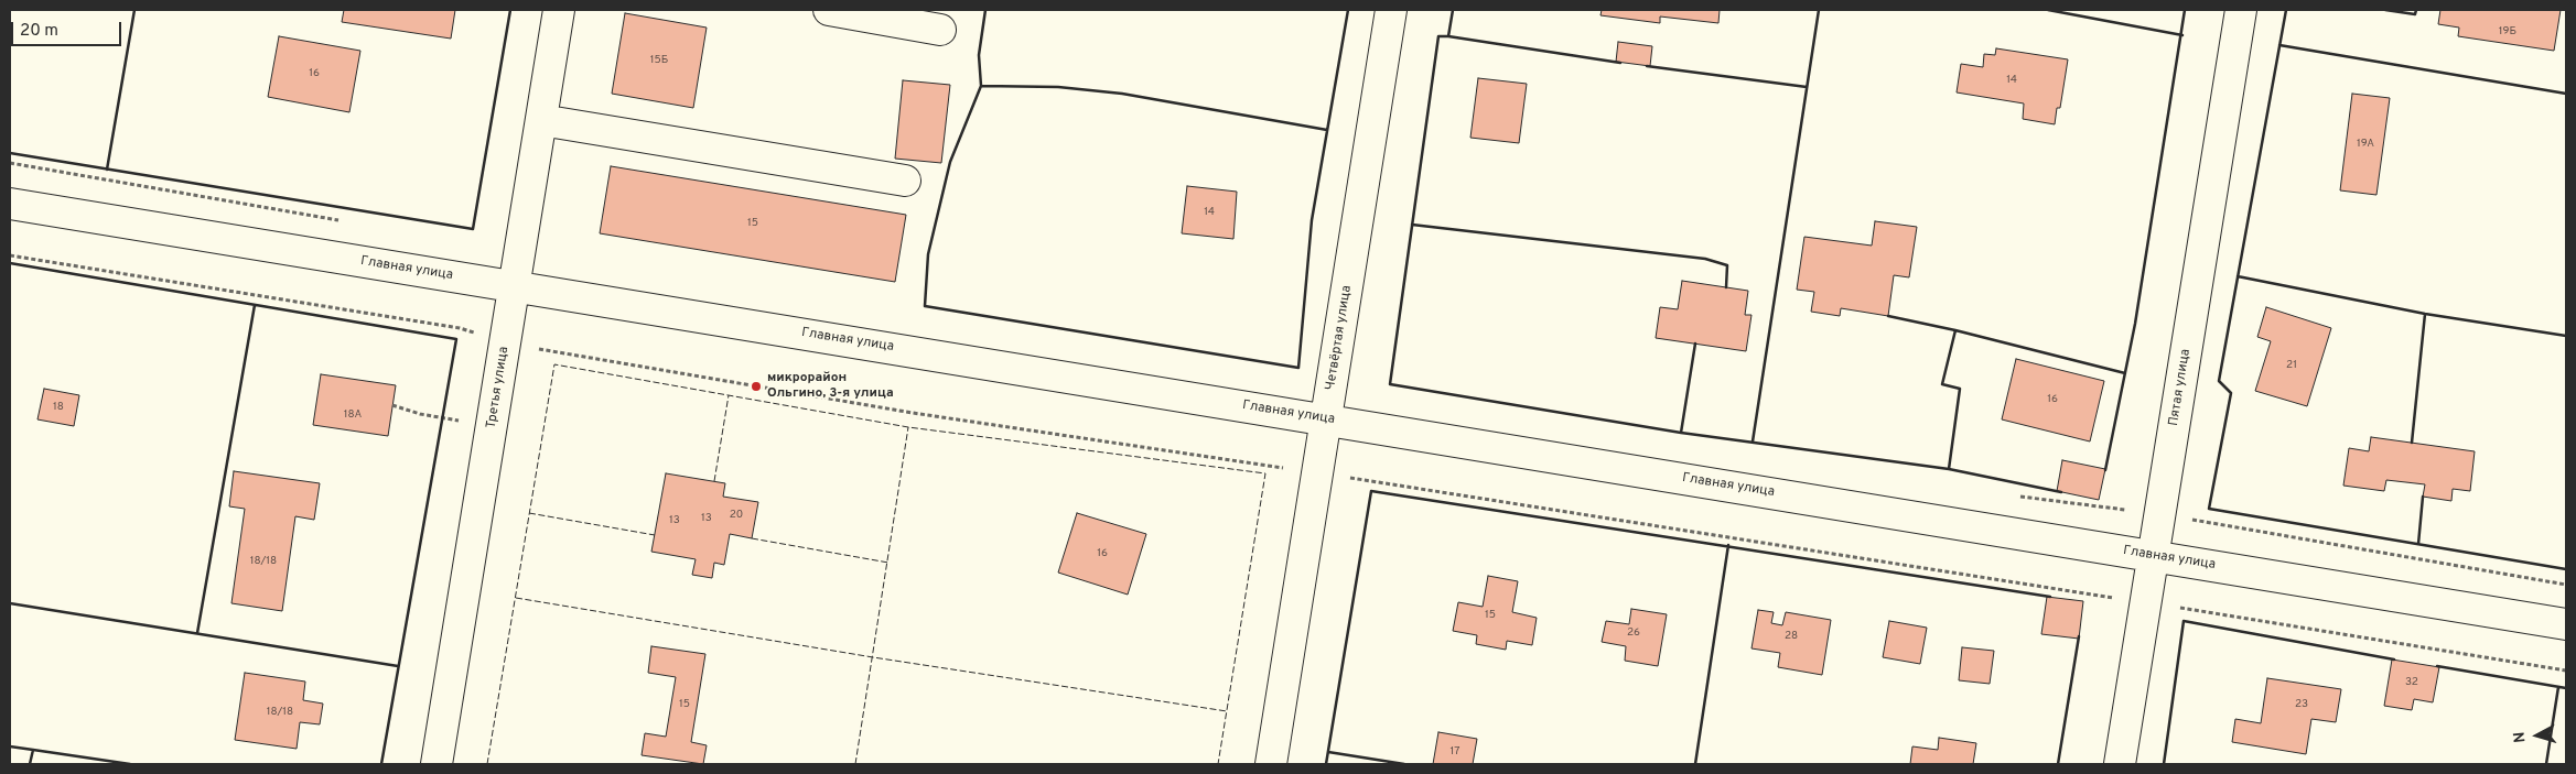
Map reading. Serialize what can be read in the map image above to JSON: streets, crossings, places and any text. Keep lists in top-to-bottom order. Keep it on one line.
{"streets":{"street":["Главная улица","Четвёртая улица","Третья улица","Пятая улица"]},"crossings":[["Главная улица","Четвёртая улица"],["Главная улица","Третья улица"],["Главная улица","Пятая улица"]],"places":["микрорайон Ольгино, 3-я улица"],"house_numbers":["19Б","15Б","16","14","19А","14","15","21","16","18","18А","20","13","13","16","18/18","15","26","28","32","15","23","18/18","17"],"scale_bar":"20 m","north":"left"}
